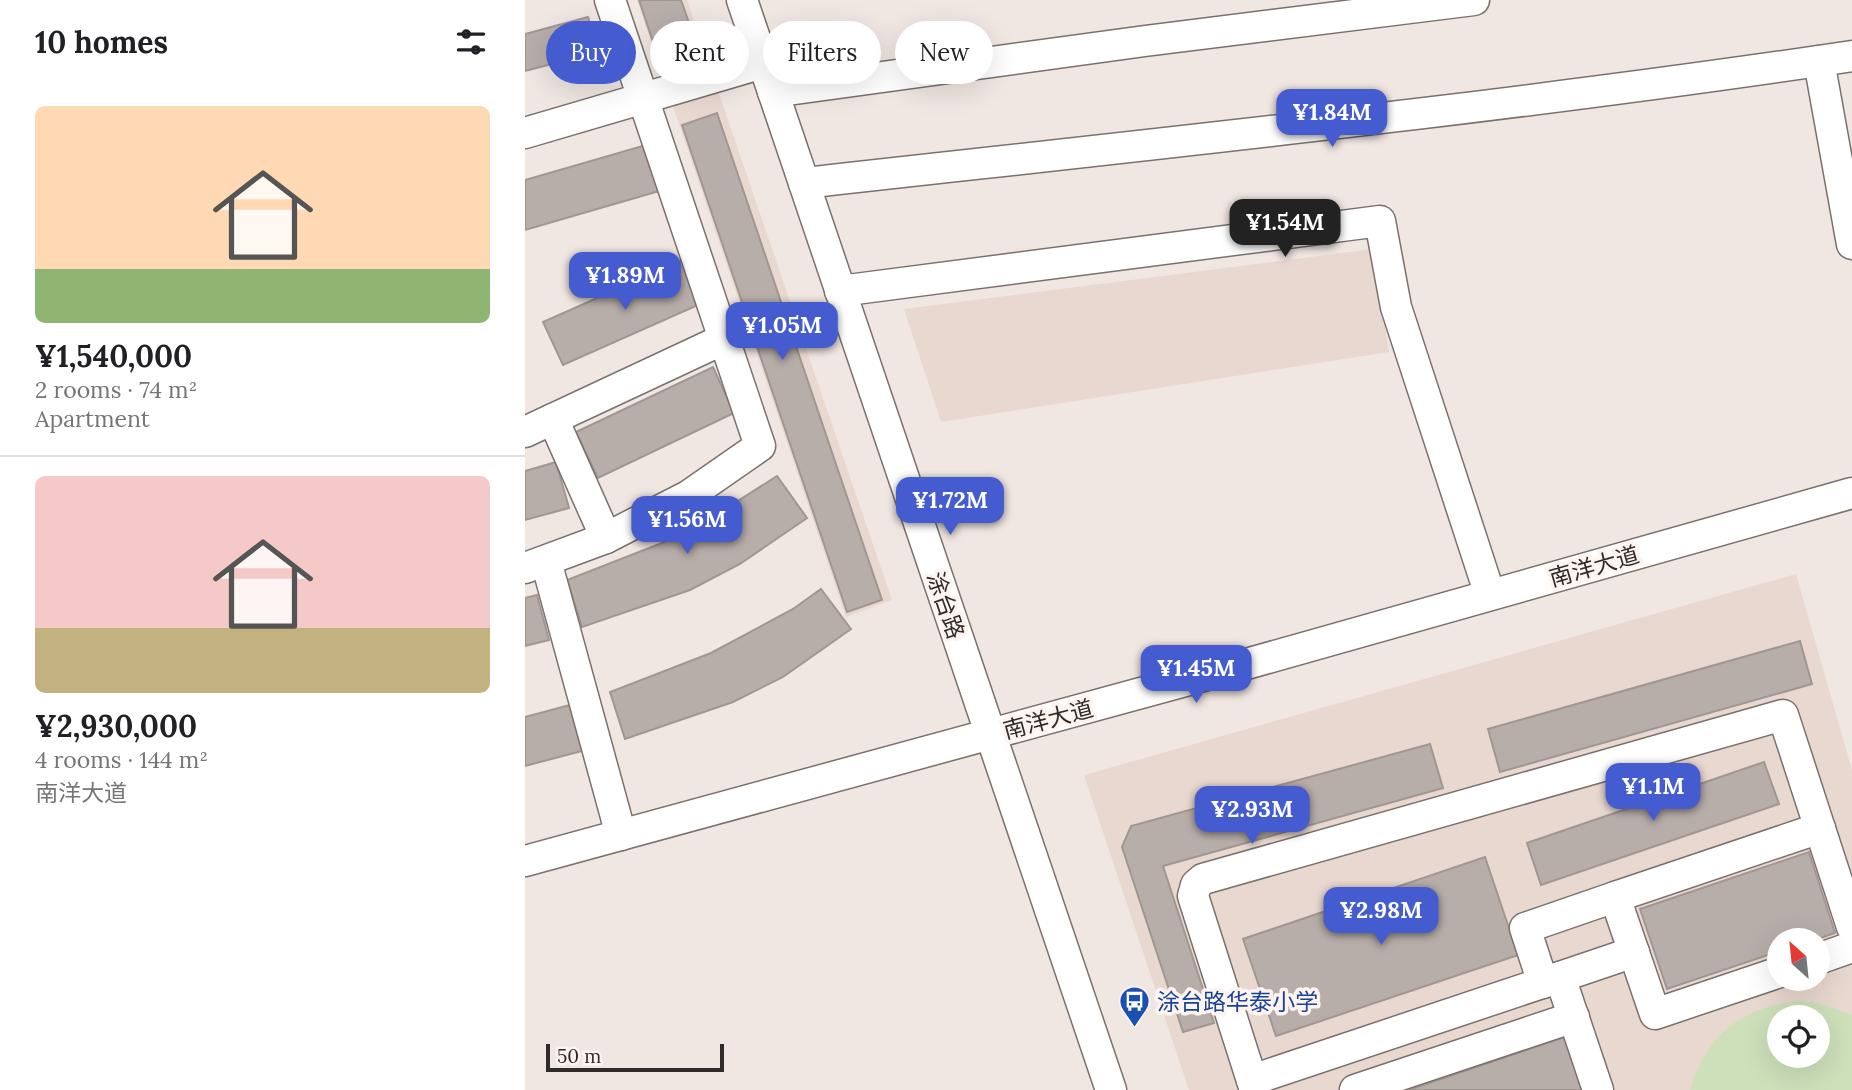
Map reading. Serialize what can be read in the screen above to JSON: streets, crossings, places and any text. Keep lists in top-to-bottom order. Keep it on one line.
{"streets":{"street":["南洋大道","涂台路"]},"crossings":[["南洋大道","涂台路"]],"places":{"bus stop":["涂台路华泰小学"]},"scale_bar":"50 m","north":"top left","page":{"heading":"10 homes","chip":["Buy","Rent","Filters","New"],"list":[{"name":"¥1,540,000","note":"2 rooms · 74 m² · Apartment"},{"name":"¥2,930,000","note":"4 rooms · 144 m² · 南洋大道"}],"price":["¥1.84M","¥1.54M","¥1.89M","¥1.05M","¥1.72M","¥1.56M","¥1.45M","¥1.1M","¥2.93M","¥2.98M"],"scale":"50 m"}}
